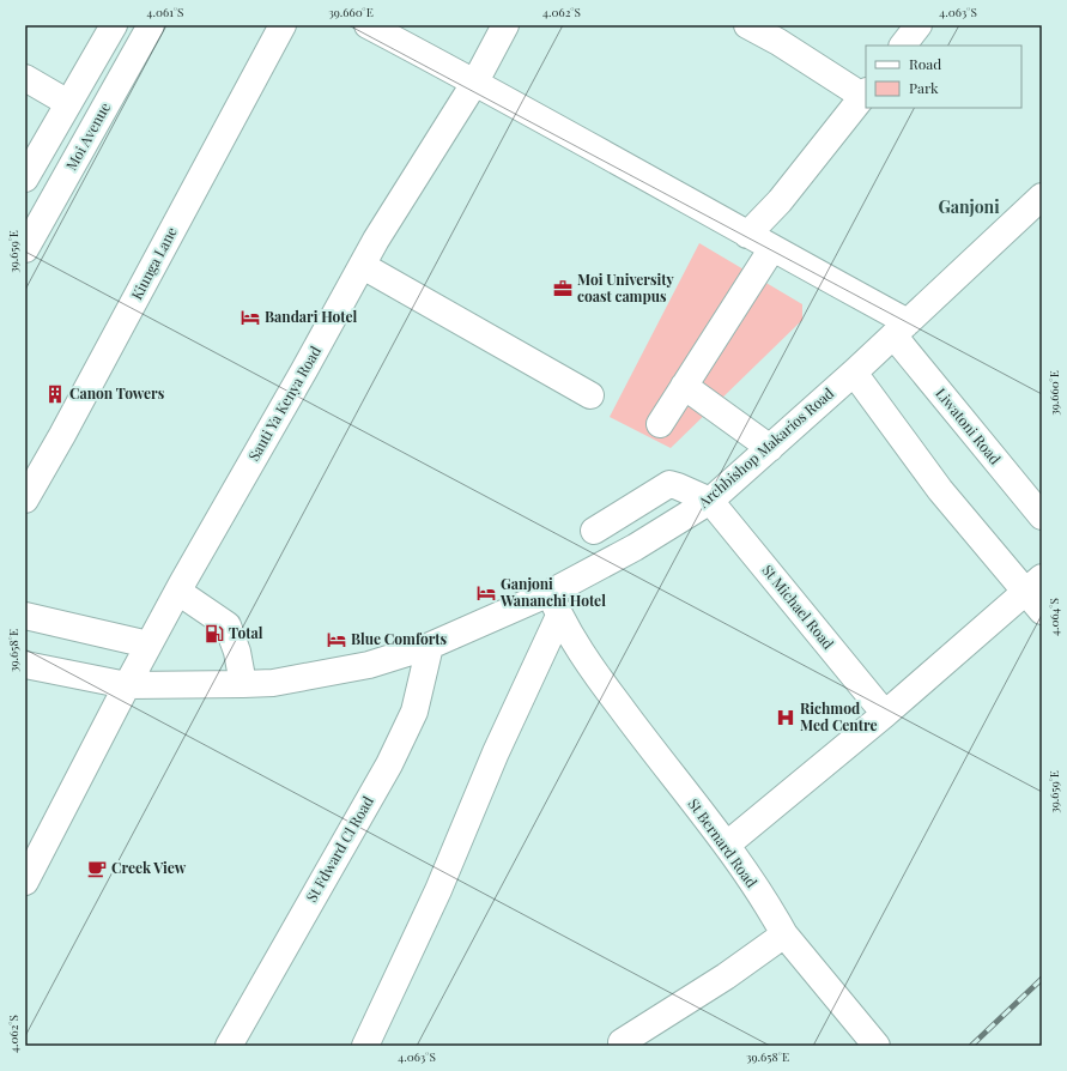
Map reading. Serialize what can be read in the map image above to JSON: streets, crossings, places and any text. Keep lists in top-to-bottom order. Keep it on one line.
{"streets":{"street":["Moi Avenue","Kiunga Lane","Sauti Ya Kenya Road","Liwatoni Road","Archbishop Makarios Road","St Michael Road","St Bernard Road","St Fdward Cl Road"]},"crossings":[["Sauti Ya Kenya Road","Archbishop Makarios Road"],["Liwatoni Road","Archbishop Makarios Road"],["Archbishop Makarios Road","St Michael Road"],["Archbishop Makarios Road","St Bernard Road"],["Archbishop Makarios Road","St Fdward Cl Road"]],"districts":["Ganjoni"],"places":{"office":["Moi University coast campus"],"hotel":["Bandari Hotel","Ganjoni Wananchi Hotel","Blue Comforts"],"building":["Canon Towers"],"fuel station":["Total"],"hospital":["Richmod Med Centre"],"cafe":["Creek View"]},"legend":["Road","Park"],"coordinates":["4.061°S","39.660°E","4.062°S","4.063°S","39.659°E","4.064°S","39.658°E"]}
